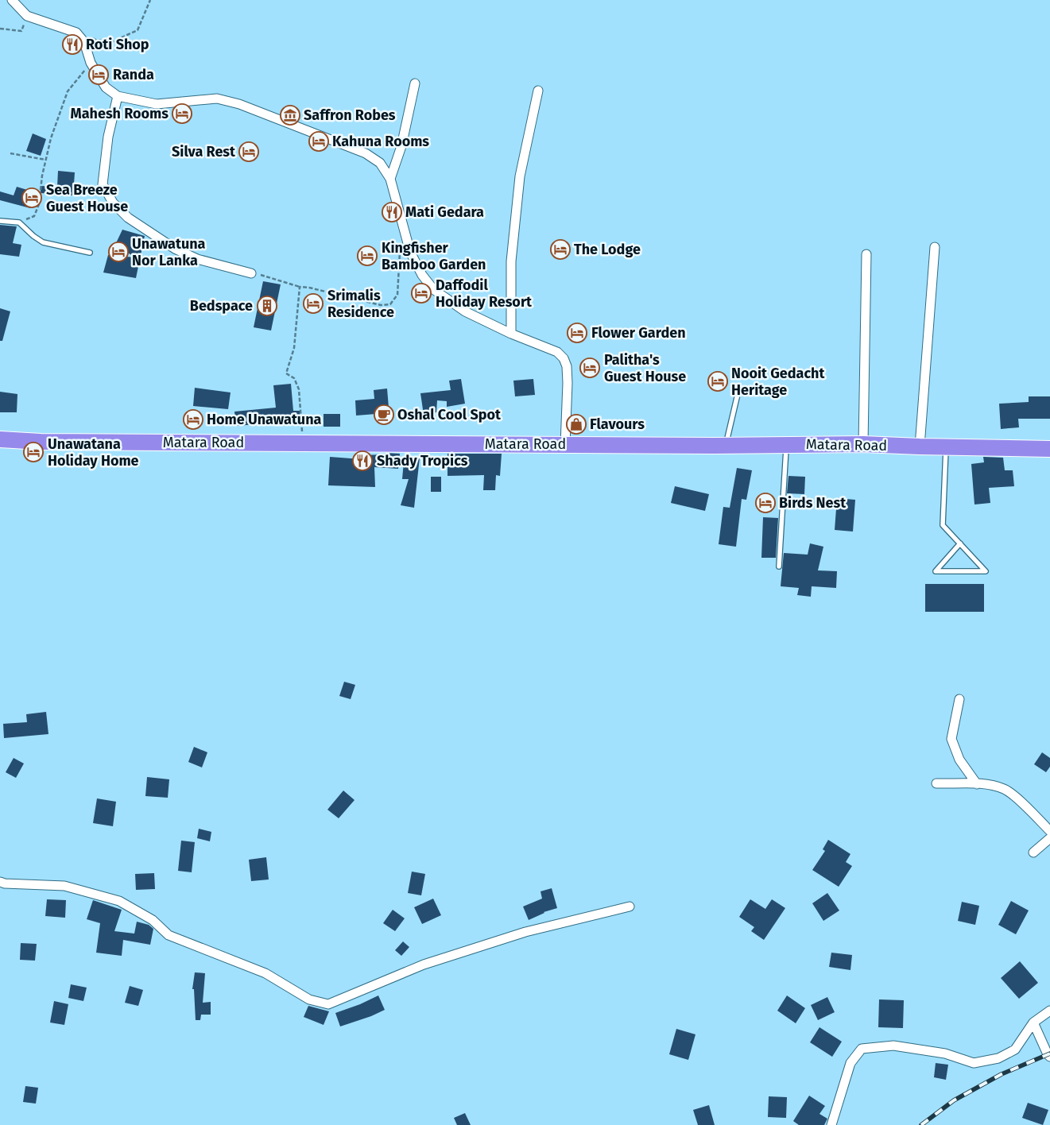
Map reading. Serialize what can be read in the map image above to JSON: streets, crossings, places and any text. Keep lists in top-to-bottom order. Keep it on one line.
{"streets":{"highway":["Matara Road"]},"places":{"restaurant":["Roti Shop","Mati Gedara","Shady Tropics"],"hotel":["Randa","Mahesh Rooms","Kahuna Rooms","Silva Rest","Sea Breeze Guest House","The Lodge","Unawatuna Nor Lanka","Kingfisher Bamboo Garden","Daffodil Holiday Resort","Srimalis Residence","Flower Garden","Palitha's Guest House","Nooit Gedacht Heritage","Home Unawatuna","Unawatana Holiday Home","Birds Nest"],"museum":["Saffron Robes"],"building":["Bedspace"],"cafe":["Oshal Cool Spot"],"shop":["Flavours"]}}
